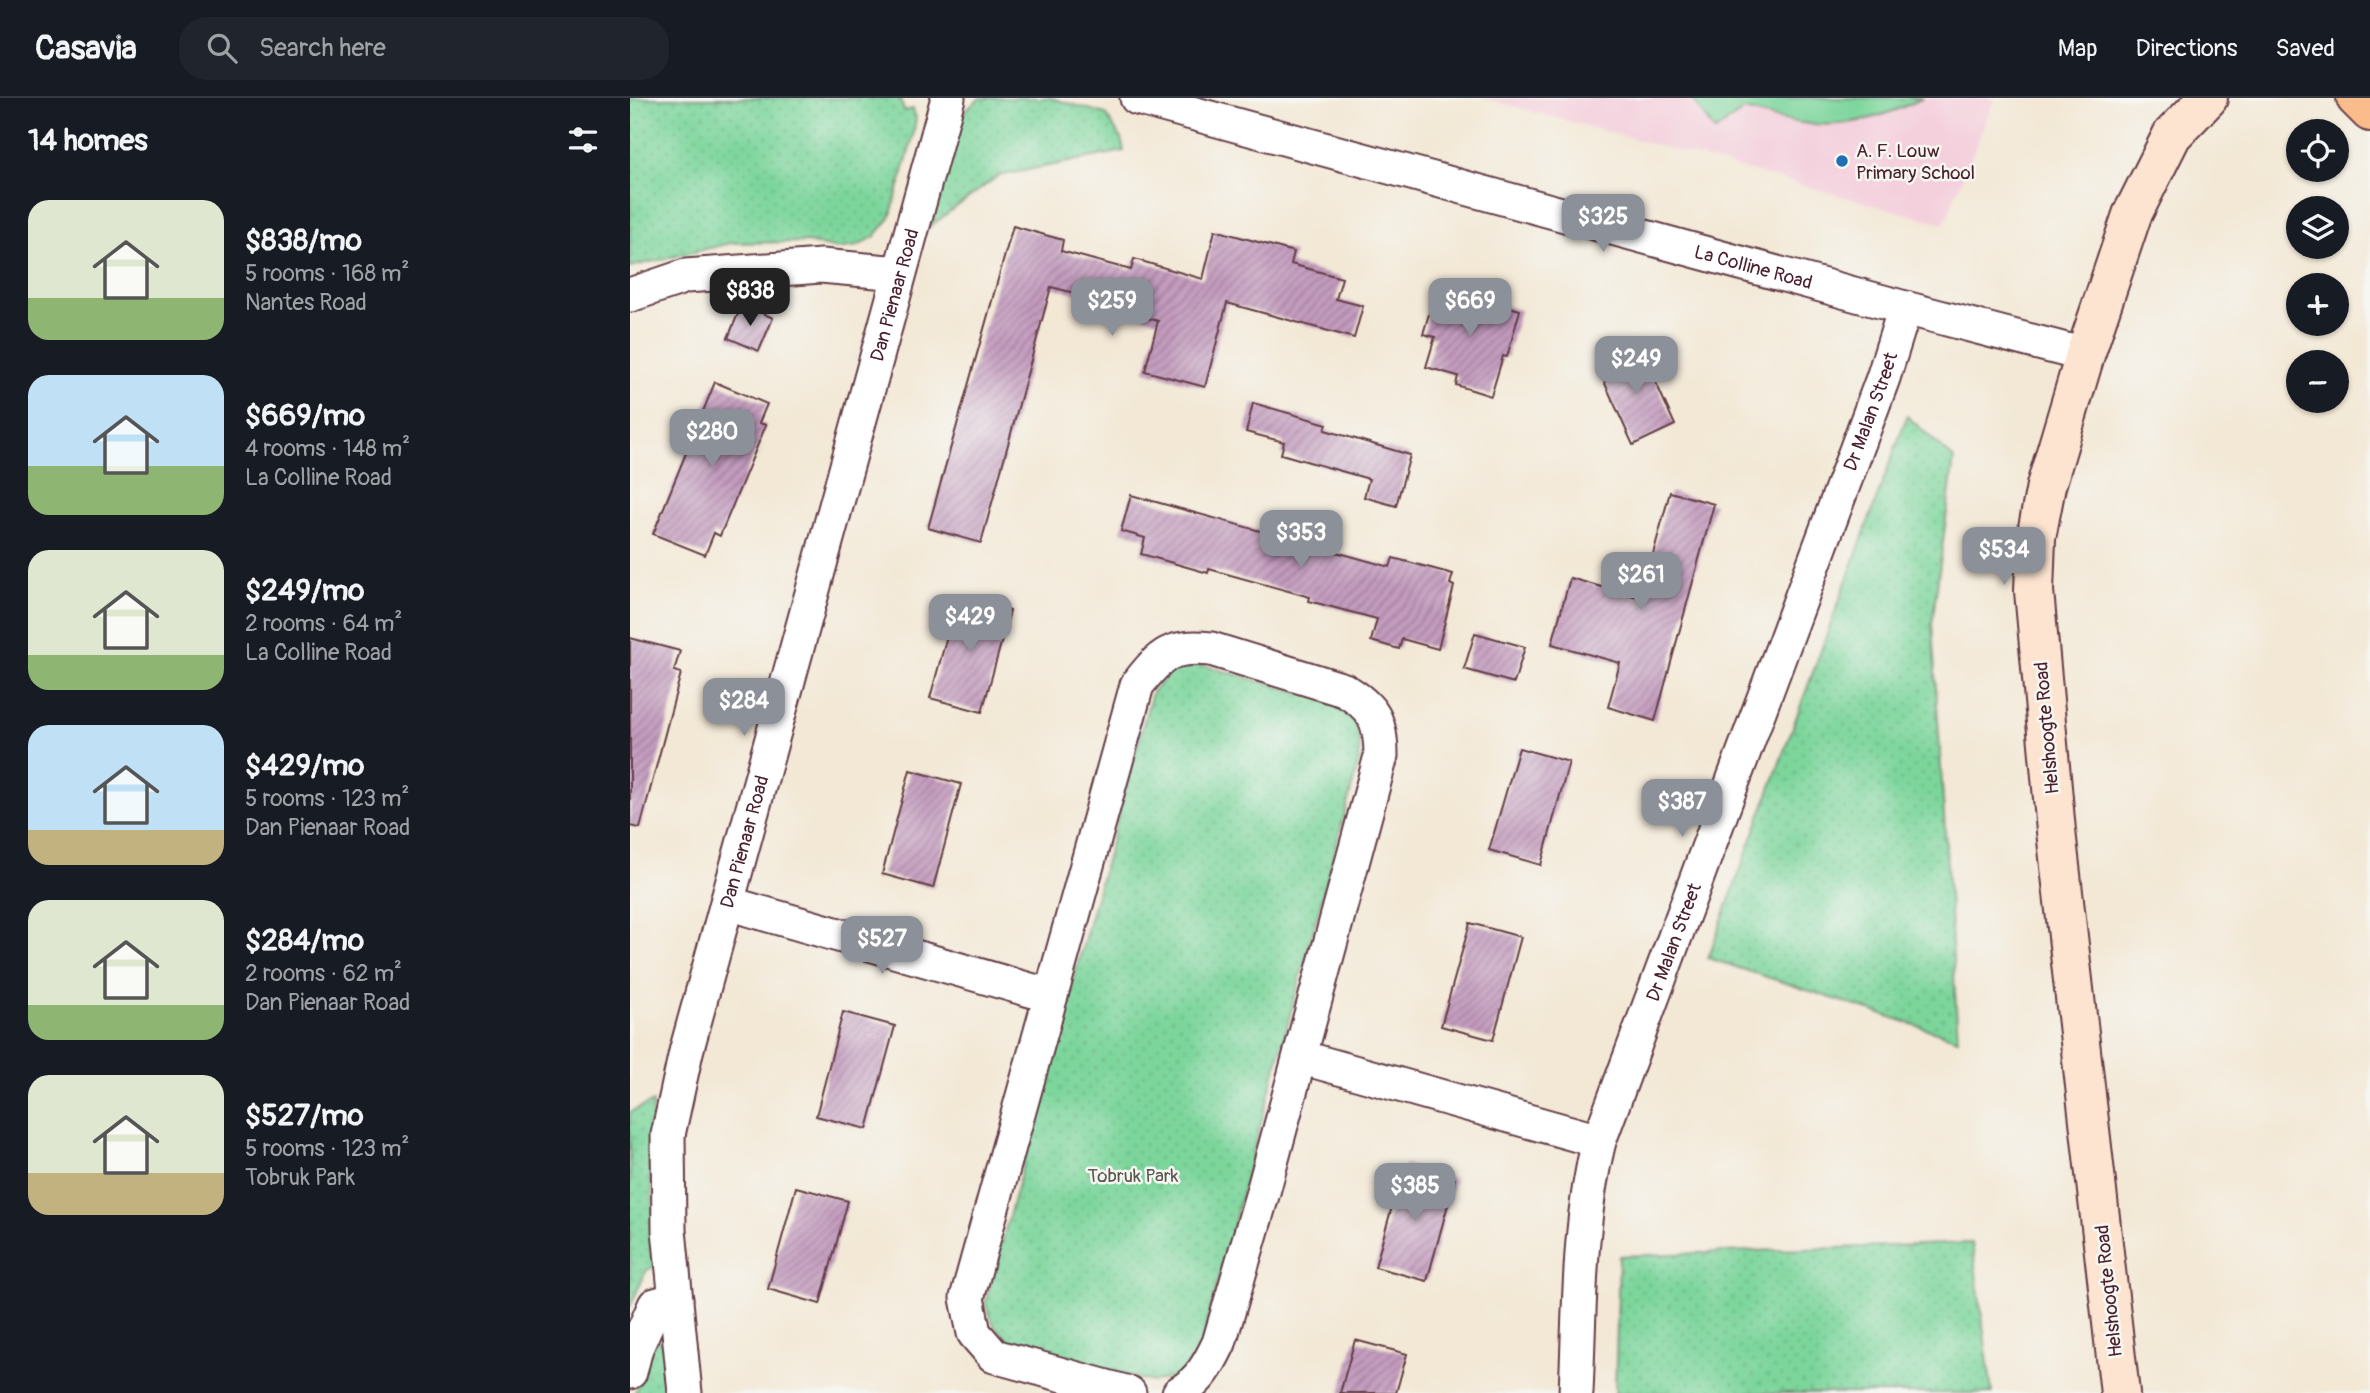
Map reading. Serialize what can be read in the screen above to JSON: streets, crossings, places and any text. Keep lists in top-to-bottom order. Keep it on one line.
{"streets":{"main road":["Helshoogte Road"],"street":["La Colline Road","Dan Pienaar Road","Dr Malan Street"]},"crossings":[["La Colline Road","Dr Malan Street"],["La Colline Road","Helshoogte Road"]],"parks":["Tobruk Park"],"places":["A. F. Louw Primary School"],"page":{"header":"Casavia","search":"Search here","nav":["Map","Directions","Saved"],"heading":"14 homes","map_buttons":["+","−"],"list":[{"name":"$838/mo","note":"5 rooms · 168 m² · Nantes Road"},{"name":"$669/mo","note":"4 rooms · 148 m² · La Colline Road"},{"name":"$249/mo","note":"2 rooms · 64 m² · La Colline Road"},{"name":"$429/mo","note":"5 rooms · 123 m² · Dan Pienaar Road"},{"name":"$284/mo","note":"2 rooms · 62 m² · Dan Pienaar Road"},{"name":"$527/mo","note":"5 rooms · 123 m² · Tobruk Park"}],"price":["$325","$838","$259","$669","$249","$280","$353","$534","$261","$429","$284","$387","$527","$385"]}}
